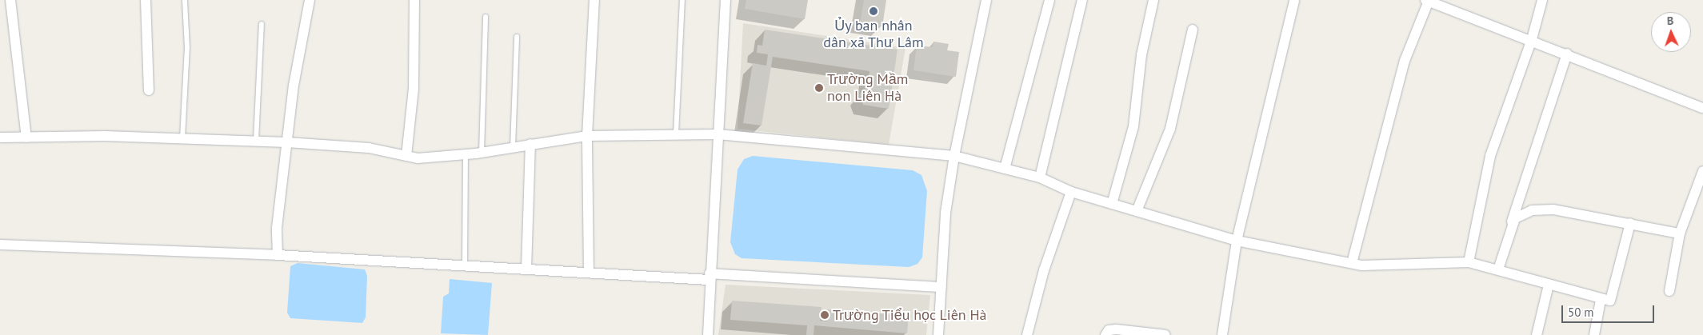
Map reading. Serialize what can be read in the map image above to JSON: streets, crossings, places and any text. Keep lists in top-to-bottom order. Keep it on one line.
{"places":["Ủy ban nhân dân xã Thư Lâm","Trường Mầm non Liên Hà","Trường Tiểu học Liên Hà"],"scale_bar":"50 m","north":"top"}
